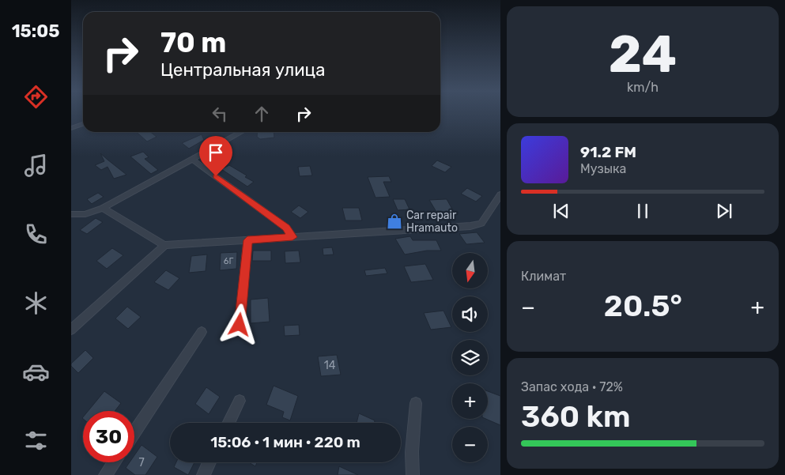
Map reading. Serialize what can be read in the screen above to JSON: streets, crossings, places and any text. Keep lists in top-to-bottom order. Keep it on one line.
{"places":{"shop":["Car repair Hramauto"]},"house_numbers":["6Г","14","7"],"north":"bottom","page":{"tabs":"15:05","tile":[["24","km/h"],"Климат",["Запас хода · 72%","360 km"]],"turn":["70 m","Центральная улица"],"song":["91.2 FM","Музыка"],"map_buttons":["+","−"],"heat":["−","20.5°","+"],"limit":"30","trip":"15:06 · 1 мин · 220 m"}}
